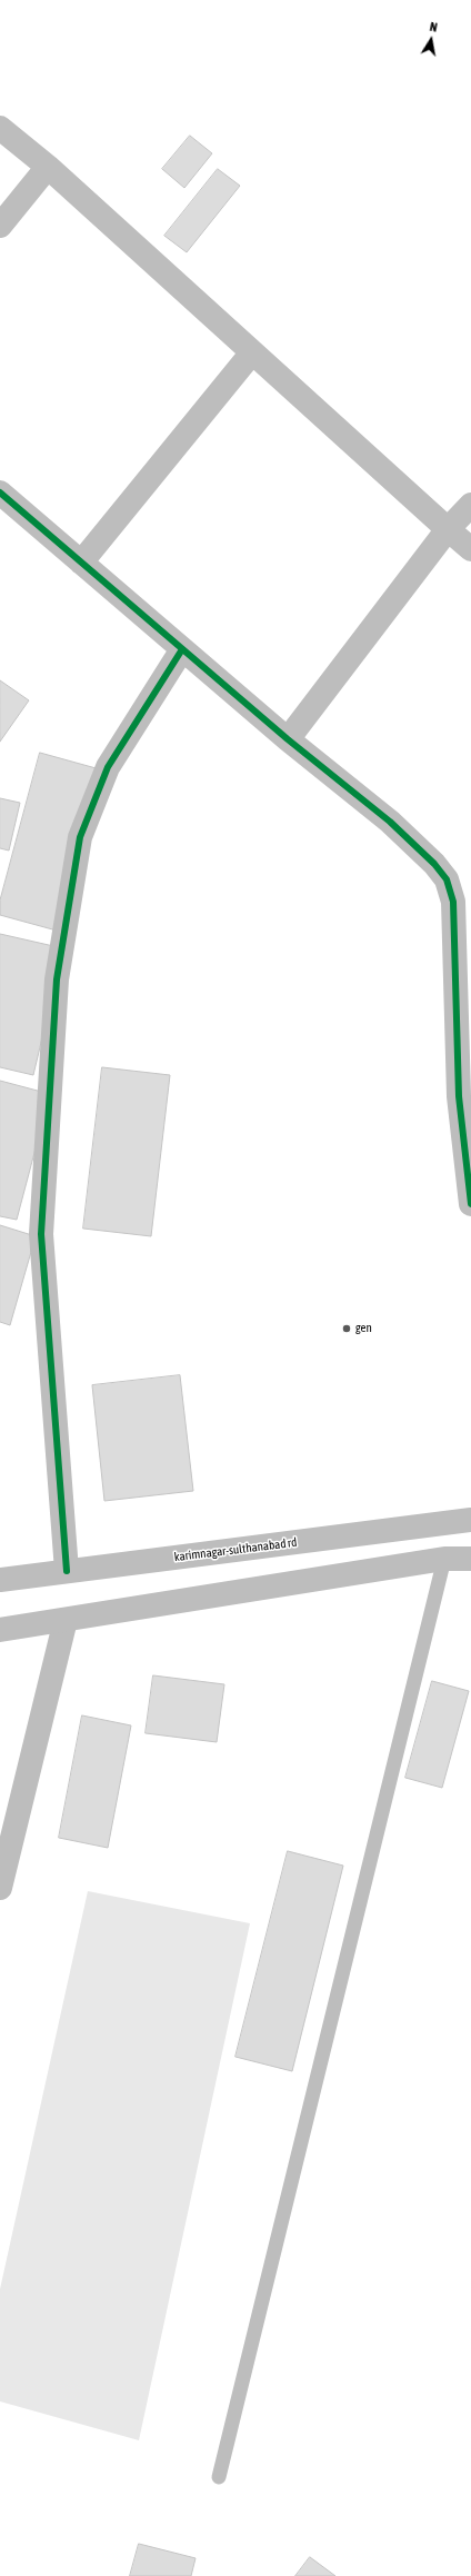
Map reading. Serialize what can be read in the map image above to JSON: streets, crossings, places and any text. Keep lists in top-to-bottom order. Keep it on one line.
{"streets":{"main road":["karimnagar-sulthanabad rd"]},"places":["gen"],"north":"top"}
